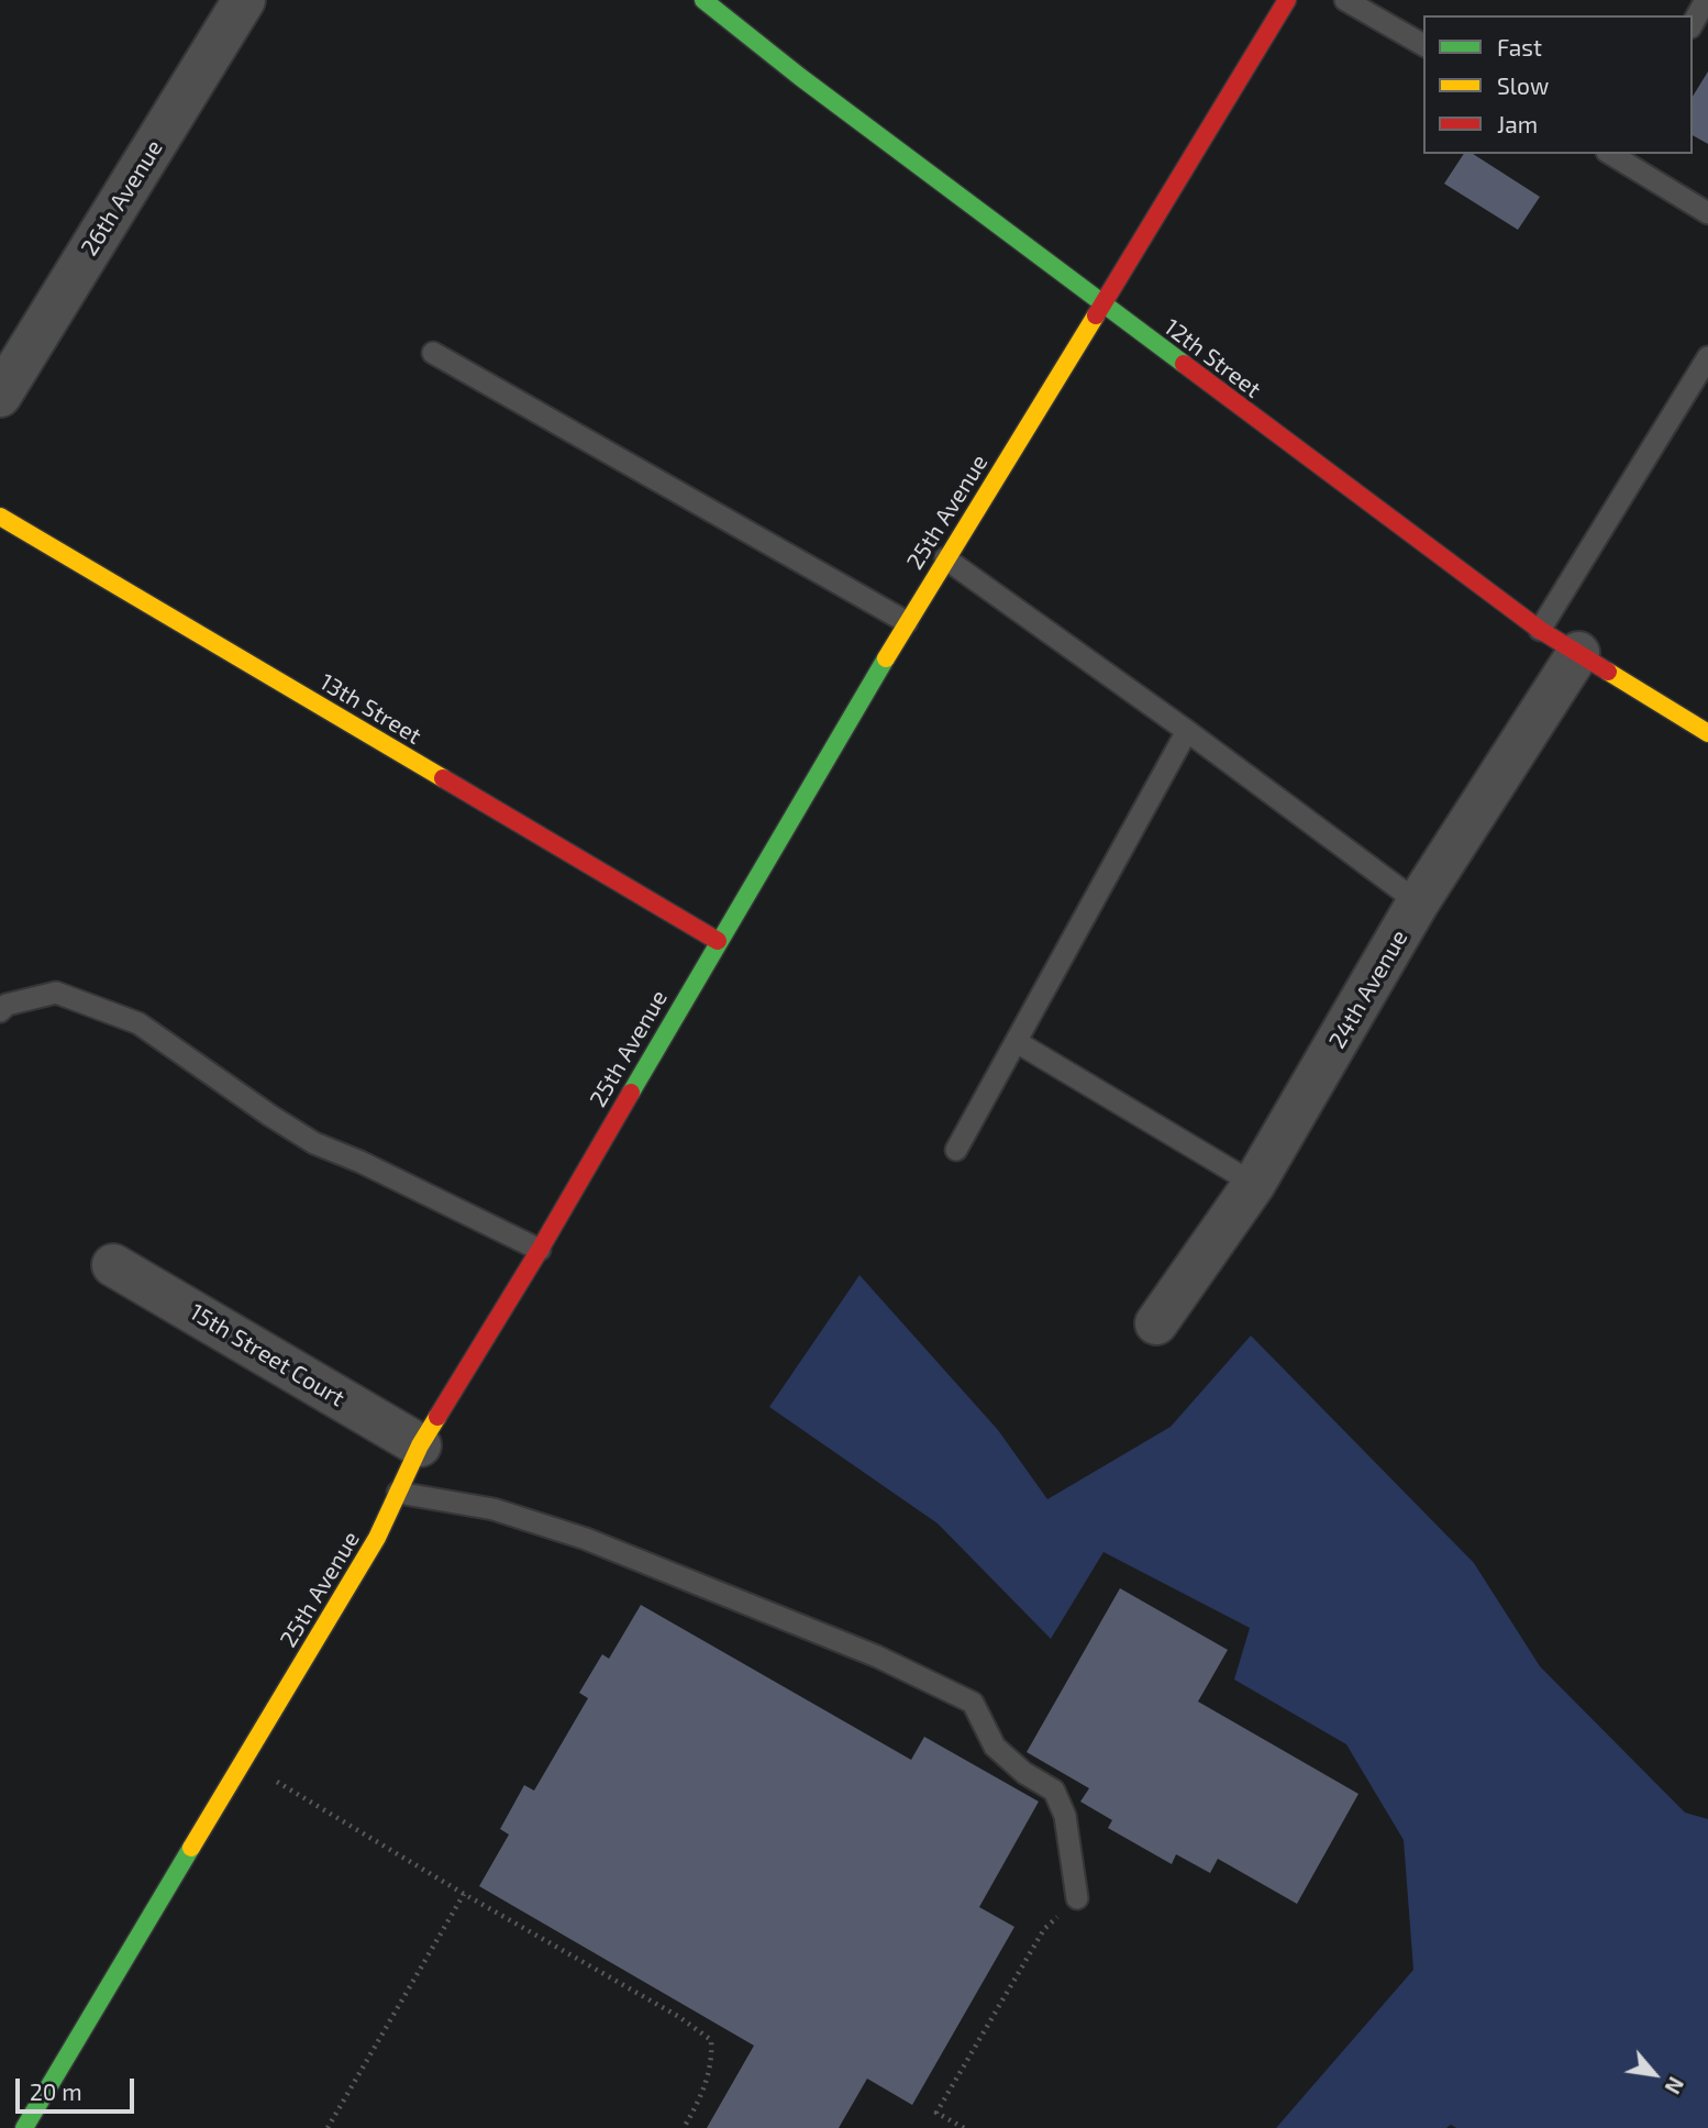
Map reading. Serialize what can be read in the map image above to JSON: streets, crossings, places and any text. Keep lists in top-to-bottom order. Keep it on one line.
{"streets":{"street":["26th Avenue","12th Street","25th Avenue","13th Street","24th Avenue","15th Street Court"]},"crossings":[["12th Street","25th Avenue"],["12th Street","24th Avenue"],["25th Avenue","13th Street"],["25th Avenue","15th Street Court"]],"legend":["Fast","Slow","Jam"],"scale_bar":"20 m","north":"bottom right"}
